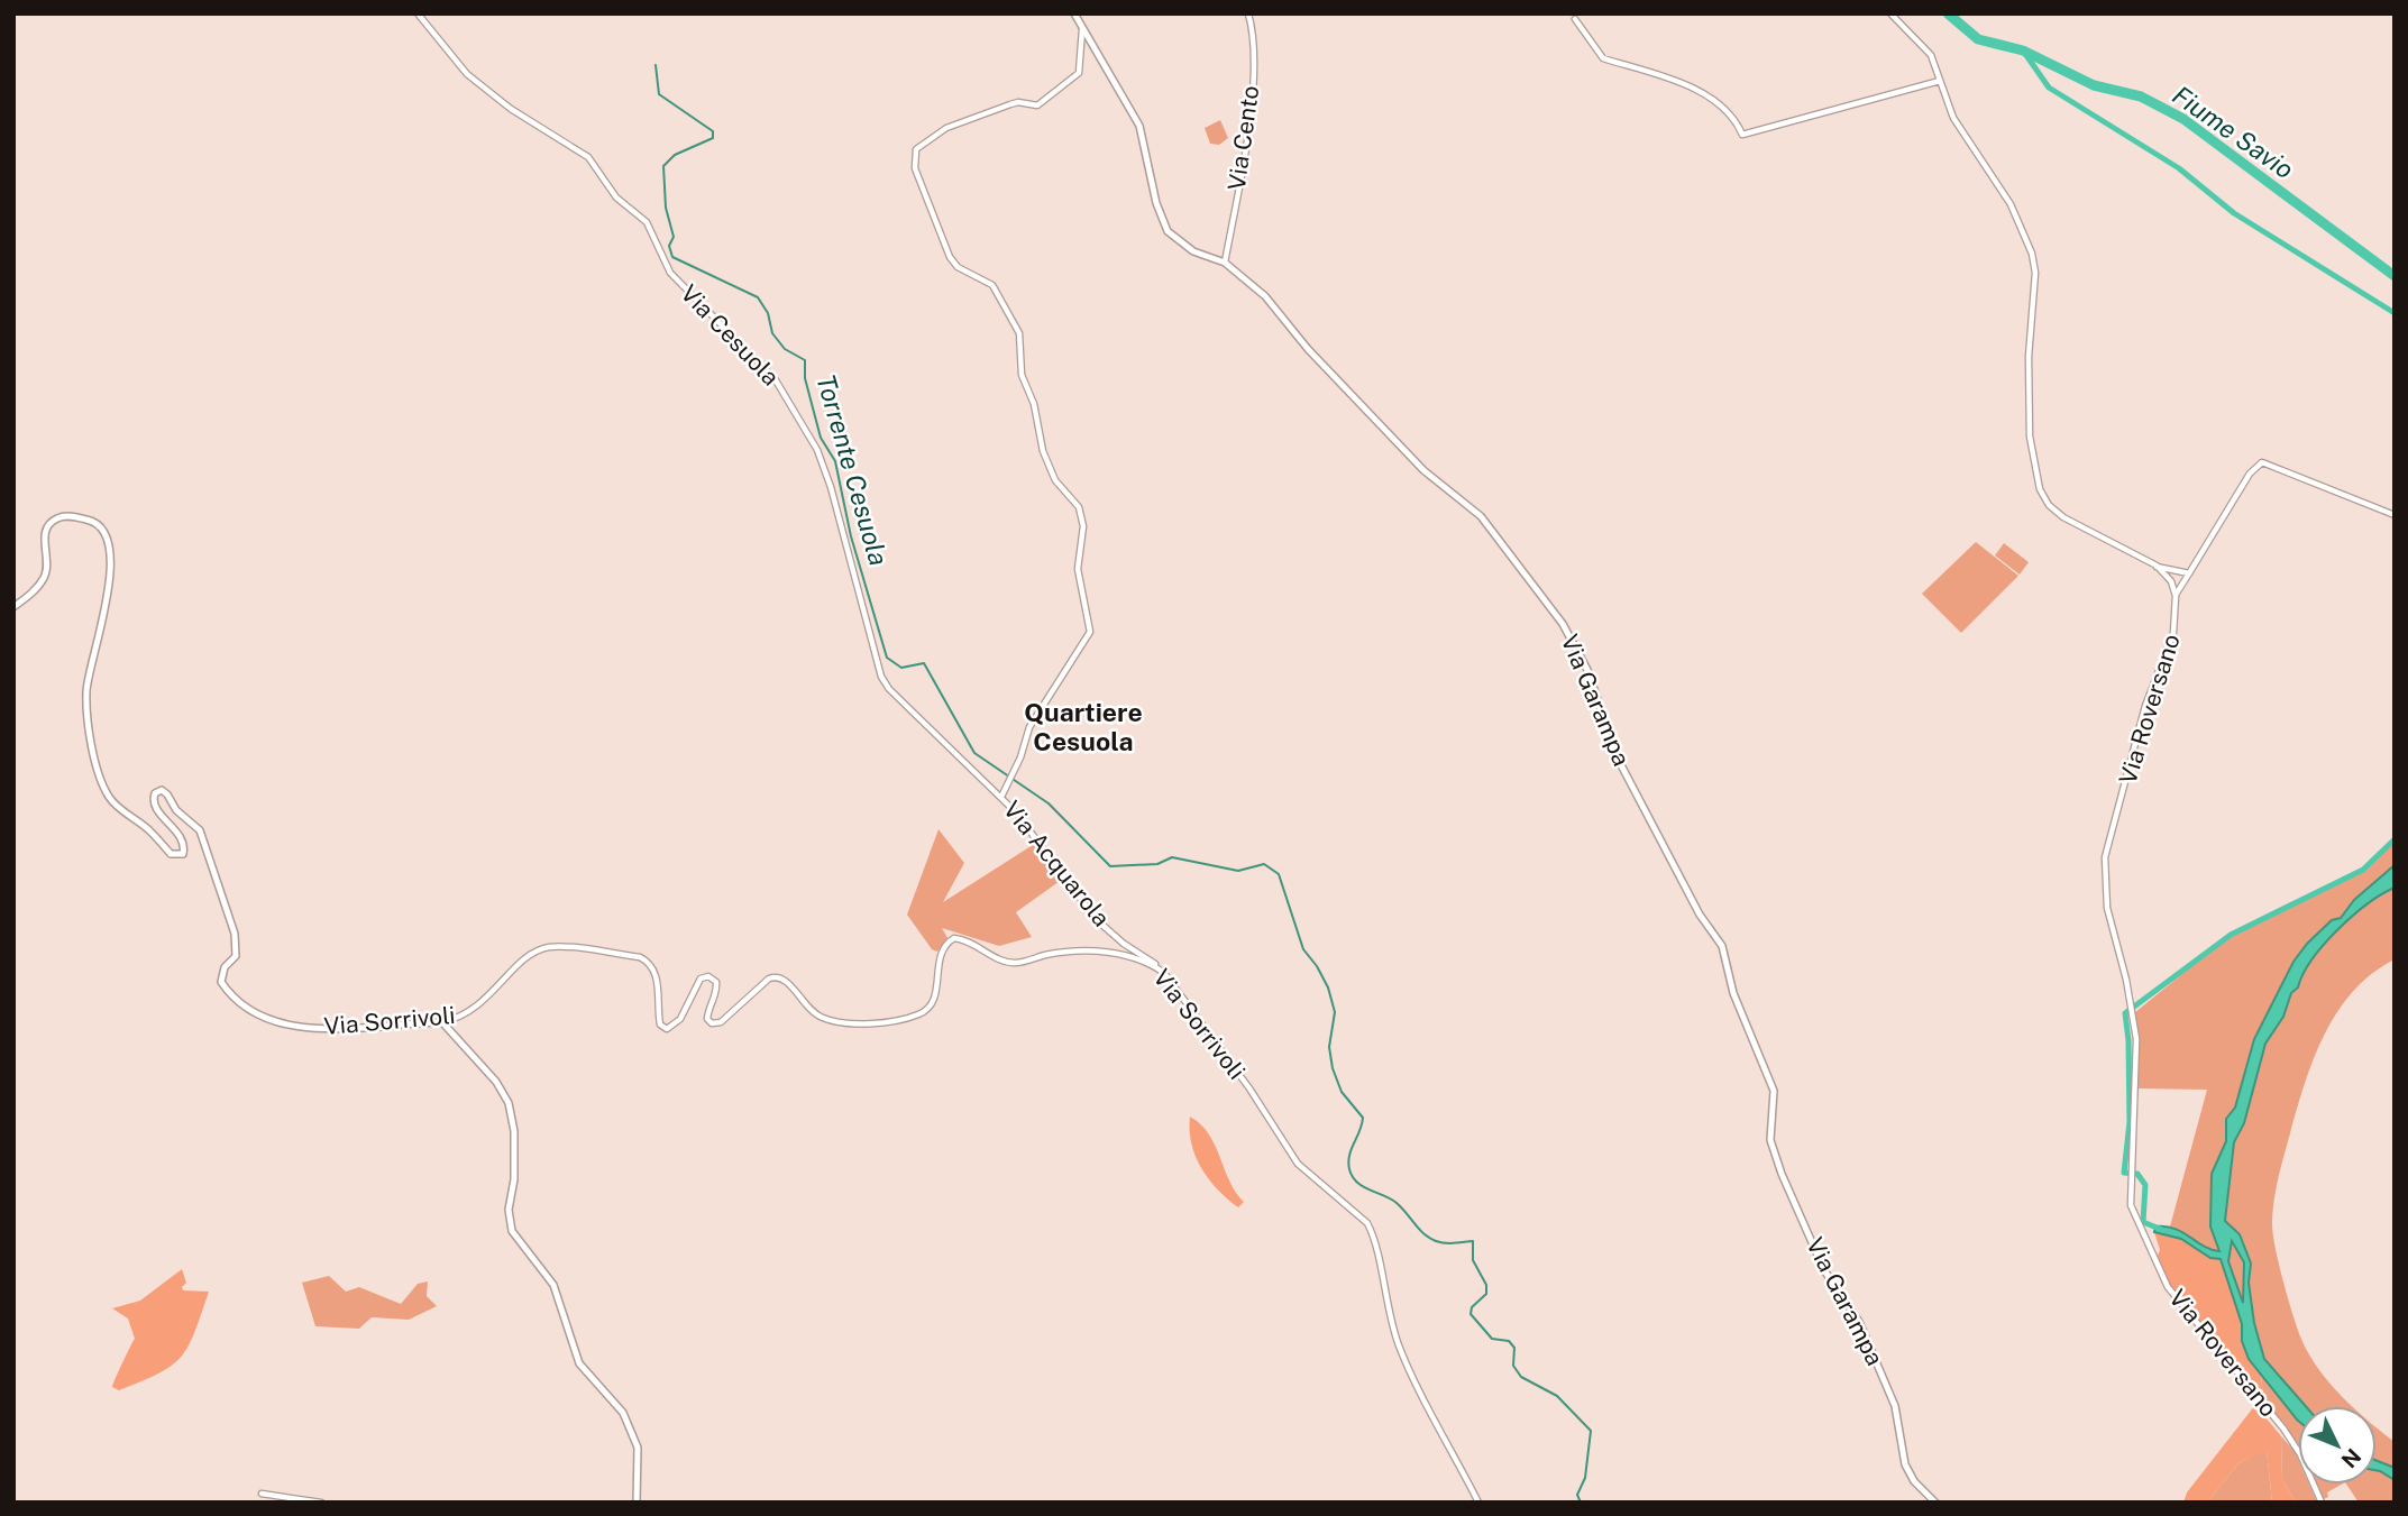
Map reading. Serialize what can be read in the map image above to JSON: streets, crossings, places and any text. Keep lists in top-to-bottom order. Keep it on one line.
{"streets":{"street":["Via Cento","Via Cesuola","Via Garampa","Via Roversano","Via Acquarola","Via Sorrivoli"]},"crossings":[["Via Cento","Via Garampa"],["Via Cesuola","Via Acquarola"],["Via Garampa","Via Acquarola"],["Via Acquarola","Via Sorrivoli"]],"districts":["Quartiere Cesuola"],"water":["Fiume Savio","Torrente Cesuola"],"north":"bottom right"}
